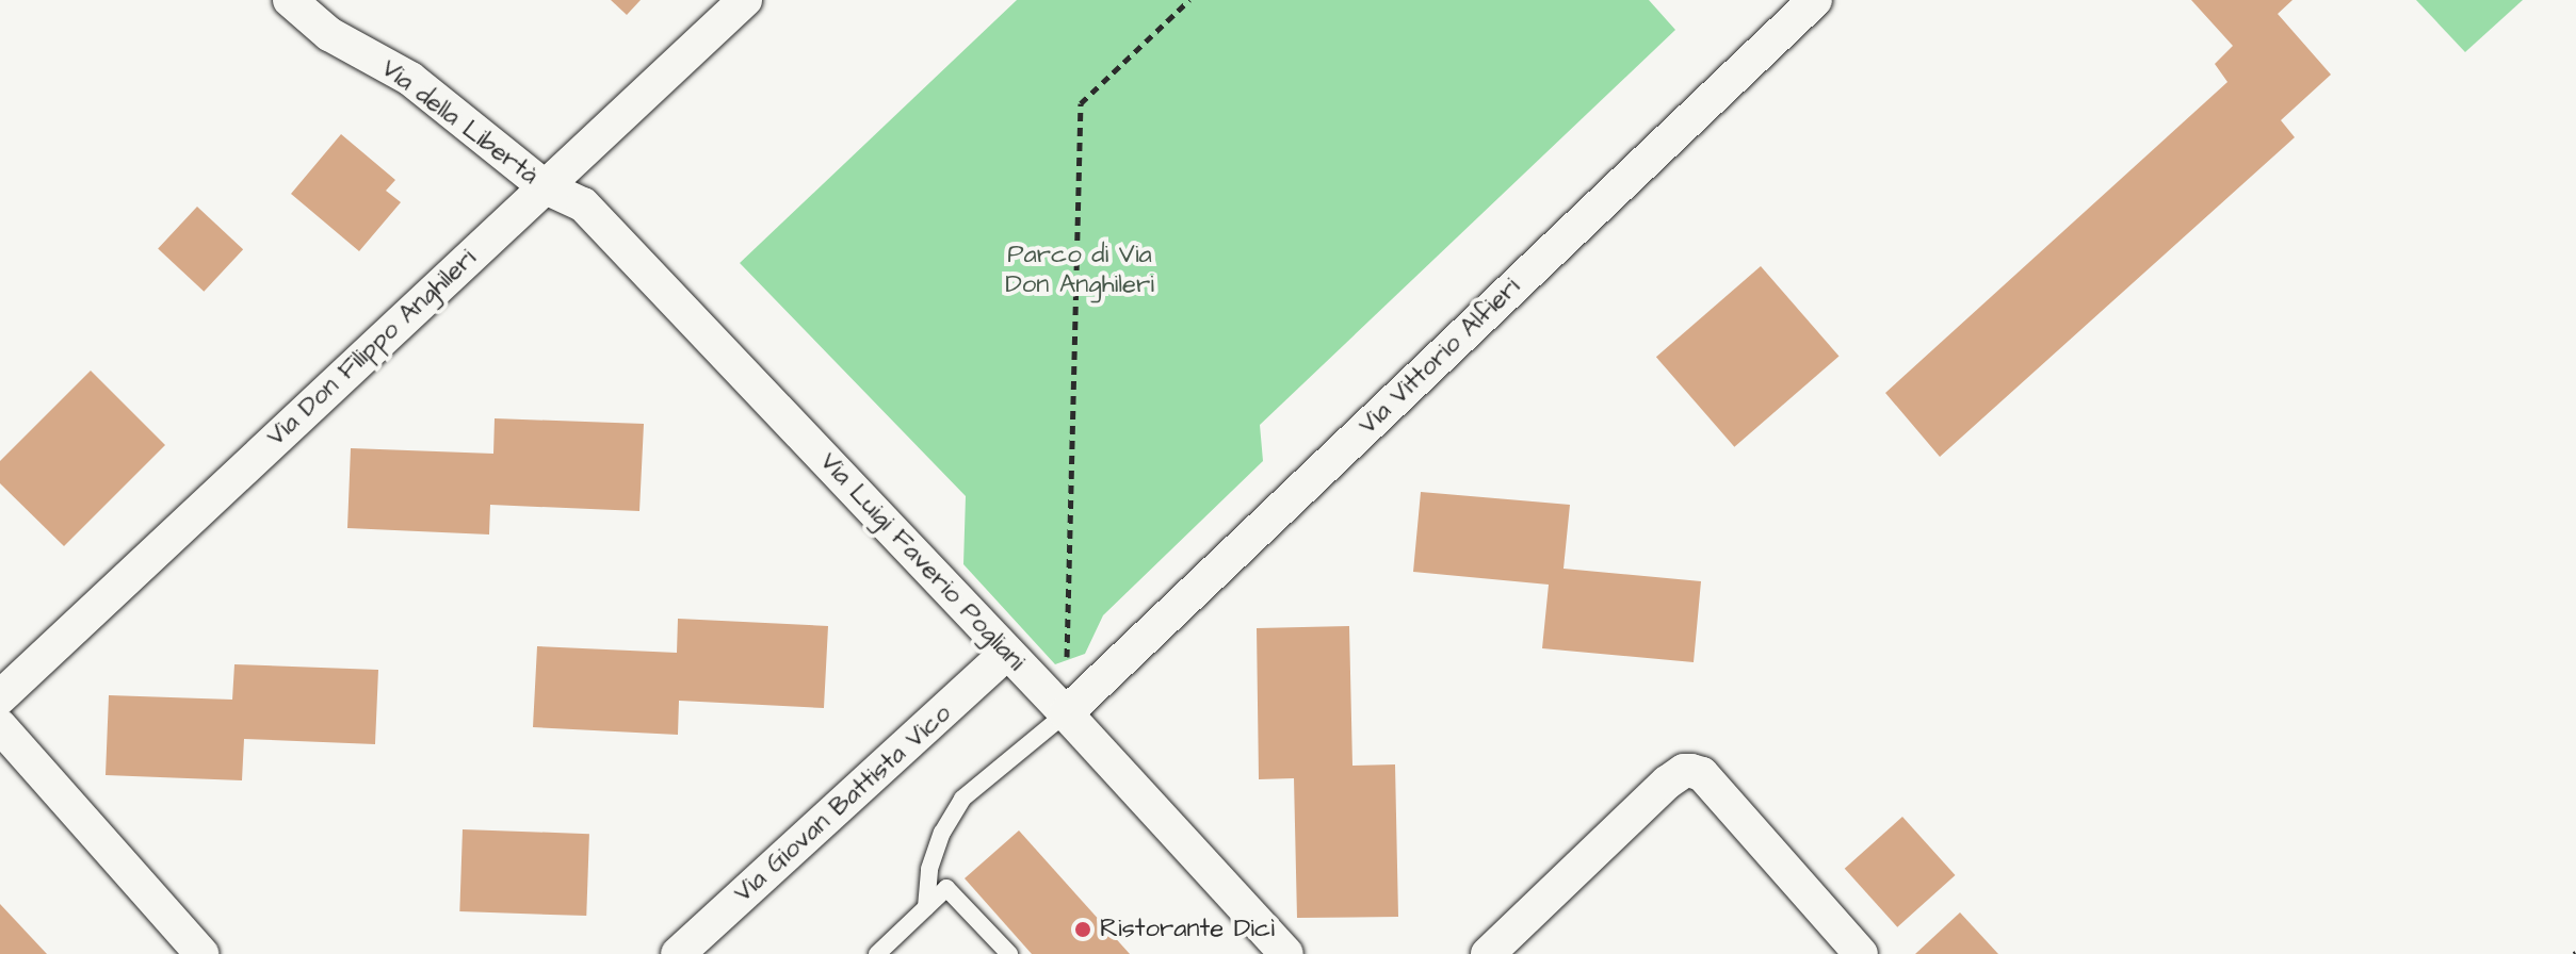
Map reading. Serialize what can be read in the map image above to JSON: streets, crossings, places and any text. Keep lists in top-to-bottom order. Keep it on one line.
{"streets":{"street":["Via della Libertà","Via Don Filippo Anghileri","Via Vittorio Alfieri","Via Luigi Faverio Pogliani","Via Giovan Battista Vico"]},"crossings":[["Via della Libertà","Via Don Filippo Anghileri"],["Via della Libertà","Via Luigi Faverio Pogliani"],["Via Don Filippo Anghileri","Via Luigi Faverio Pogliani"],["Via Vittorio Alfieri","Via Luigi Faverio Pogliani"],["Via Luigi Faverio Pogliani","Via Giovan Battista Vico"]],"parks":["Parco di Via Don Anghileri"],"places":["Ristorante Dicì"]}
